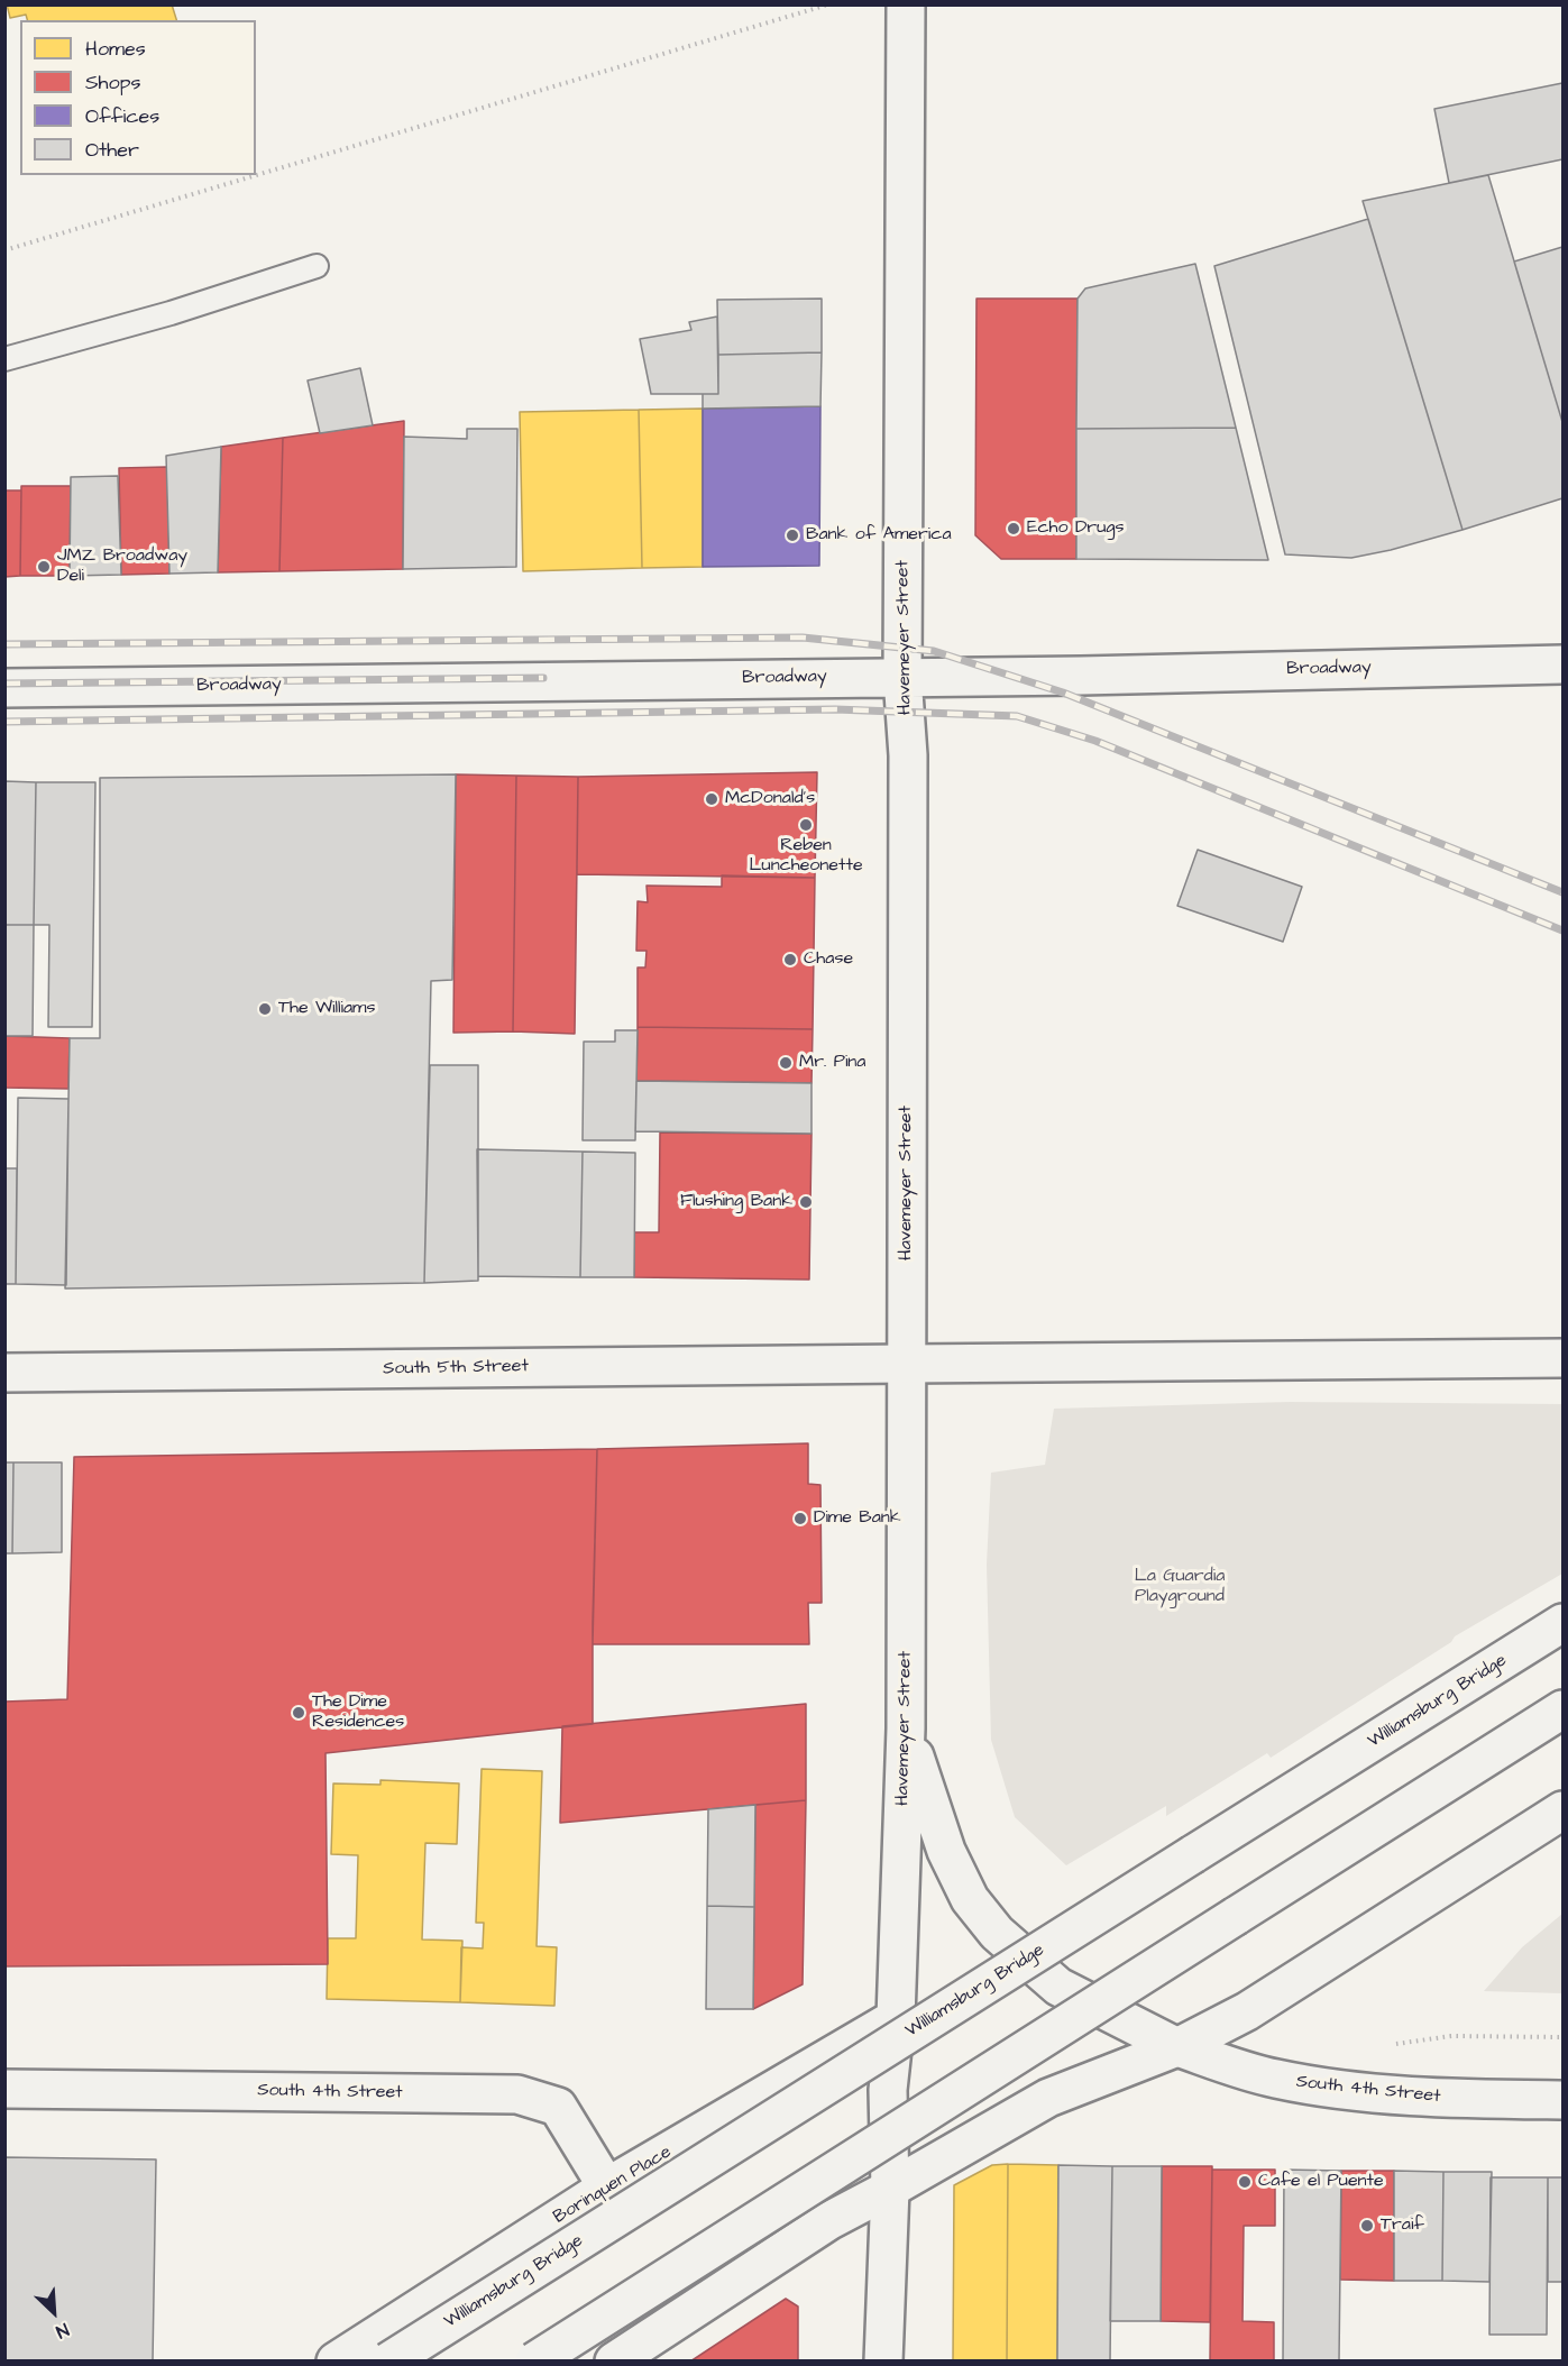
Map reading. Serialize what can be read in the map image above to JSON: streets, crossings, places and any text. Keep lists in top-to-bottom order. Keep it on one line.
{"streets":{"main road":["Havemeyer Street","Broadway","South 5th Street","Williamsburg Bridge","South 4th Street","Borinquen Place"]},"crossings":[["Havemeyer Street","Broadway"],["Havemeyer Street","South 5th Street"],["Havemeyer Street","South 4th Street"],["Havemeyer Street","Borinquen Place"],["South 4th Street","Borinquen Place"]],"parks":["La Guardia Playground"],"places":["Echo Drugs","Bank of America","JMZ Broadway Deli","McDonald's","Reben Luncheonette","Chase","The Williams","Mr. Pina","Flushing Bank","Dime Bank","The Dime Residences","Cafe el Puente","Traif"],"legend":["Homes","Shops","Offices","Other"],"north":"bottom right"}
